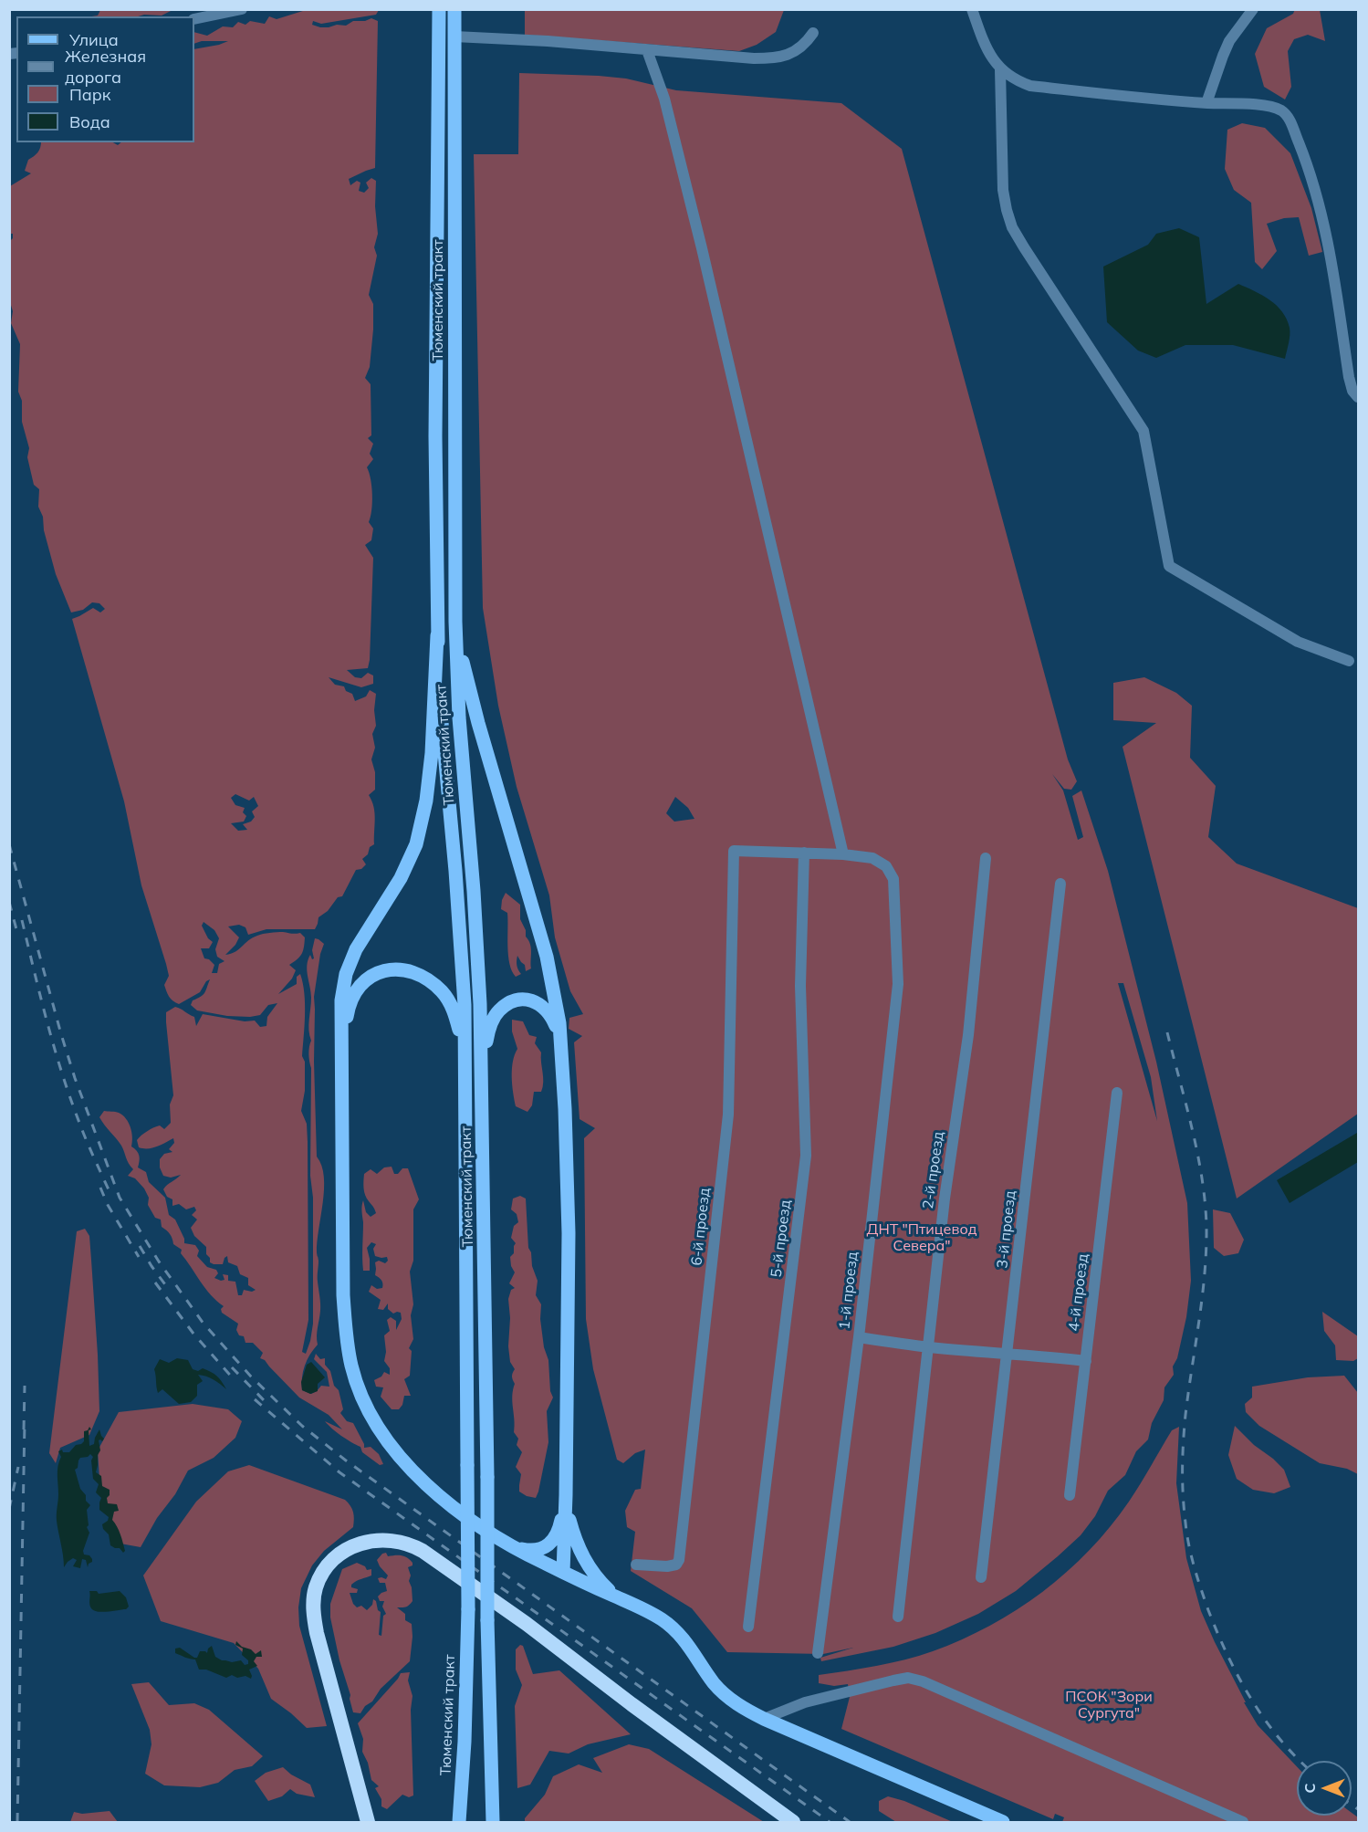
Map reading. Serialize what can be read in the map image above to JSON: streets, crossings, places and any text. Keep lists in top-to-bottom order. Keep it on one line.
{"streets":{"main road":["Тюменский тракт"],"street":["2-й проезд","6-й проезд","3-й проезд","5-й проезд","1-й проезд","4-й проезд"]},"crossings":[["6-й проезд","5-й проезд"]],"parks":["ДНТ \"Птицевод Севера\"","ПСОК \"Зори Сургута\""],"legend":["Улица","Железная дорога","Парк","Вода"],"north":"left"}
